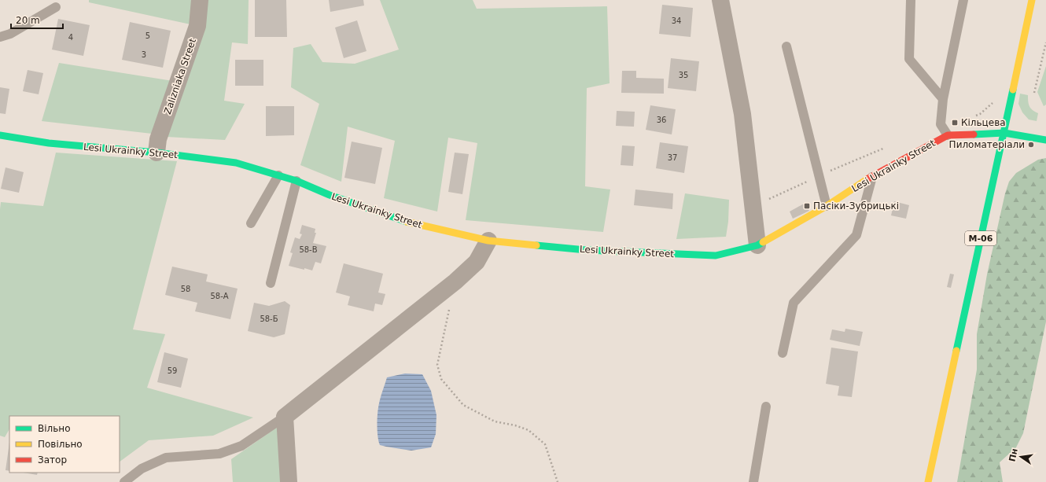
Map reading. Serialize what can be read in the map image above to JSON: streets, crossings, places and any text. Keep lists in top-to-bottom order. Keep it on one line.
{"streets":{"main road":["Lesi Ukrainky Street","М-06"],"street":["Zalizniaka Street"]},"crossings":[["Zalizniaka Street","Lesi Ukrainky Street"],["Lesi Ukrainky Street","М-06"]],"places":{"transit":["Кільцева","Пасіки-Зубрицькі"],"other":["Пиломатеріали"]},"house_numbers":["34","5","4","3","35","36","37","58-В","58","58-А","58-Б","59"],"legend":["Вільно","Повільно","Затор"],"scale_bar":"20 m","north":"left"}
